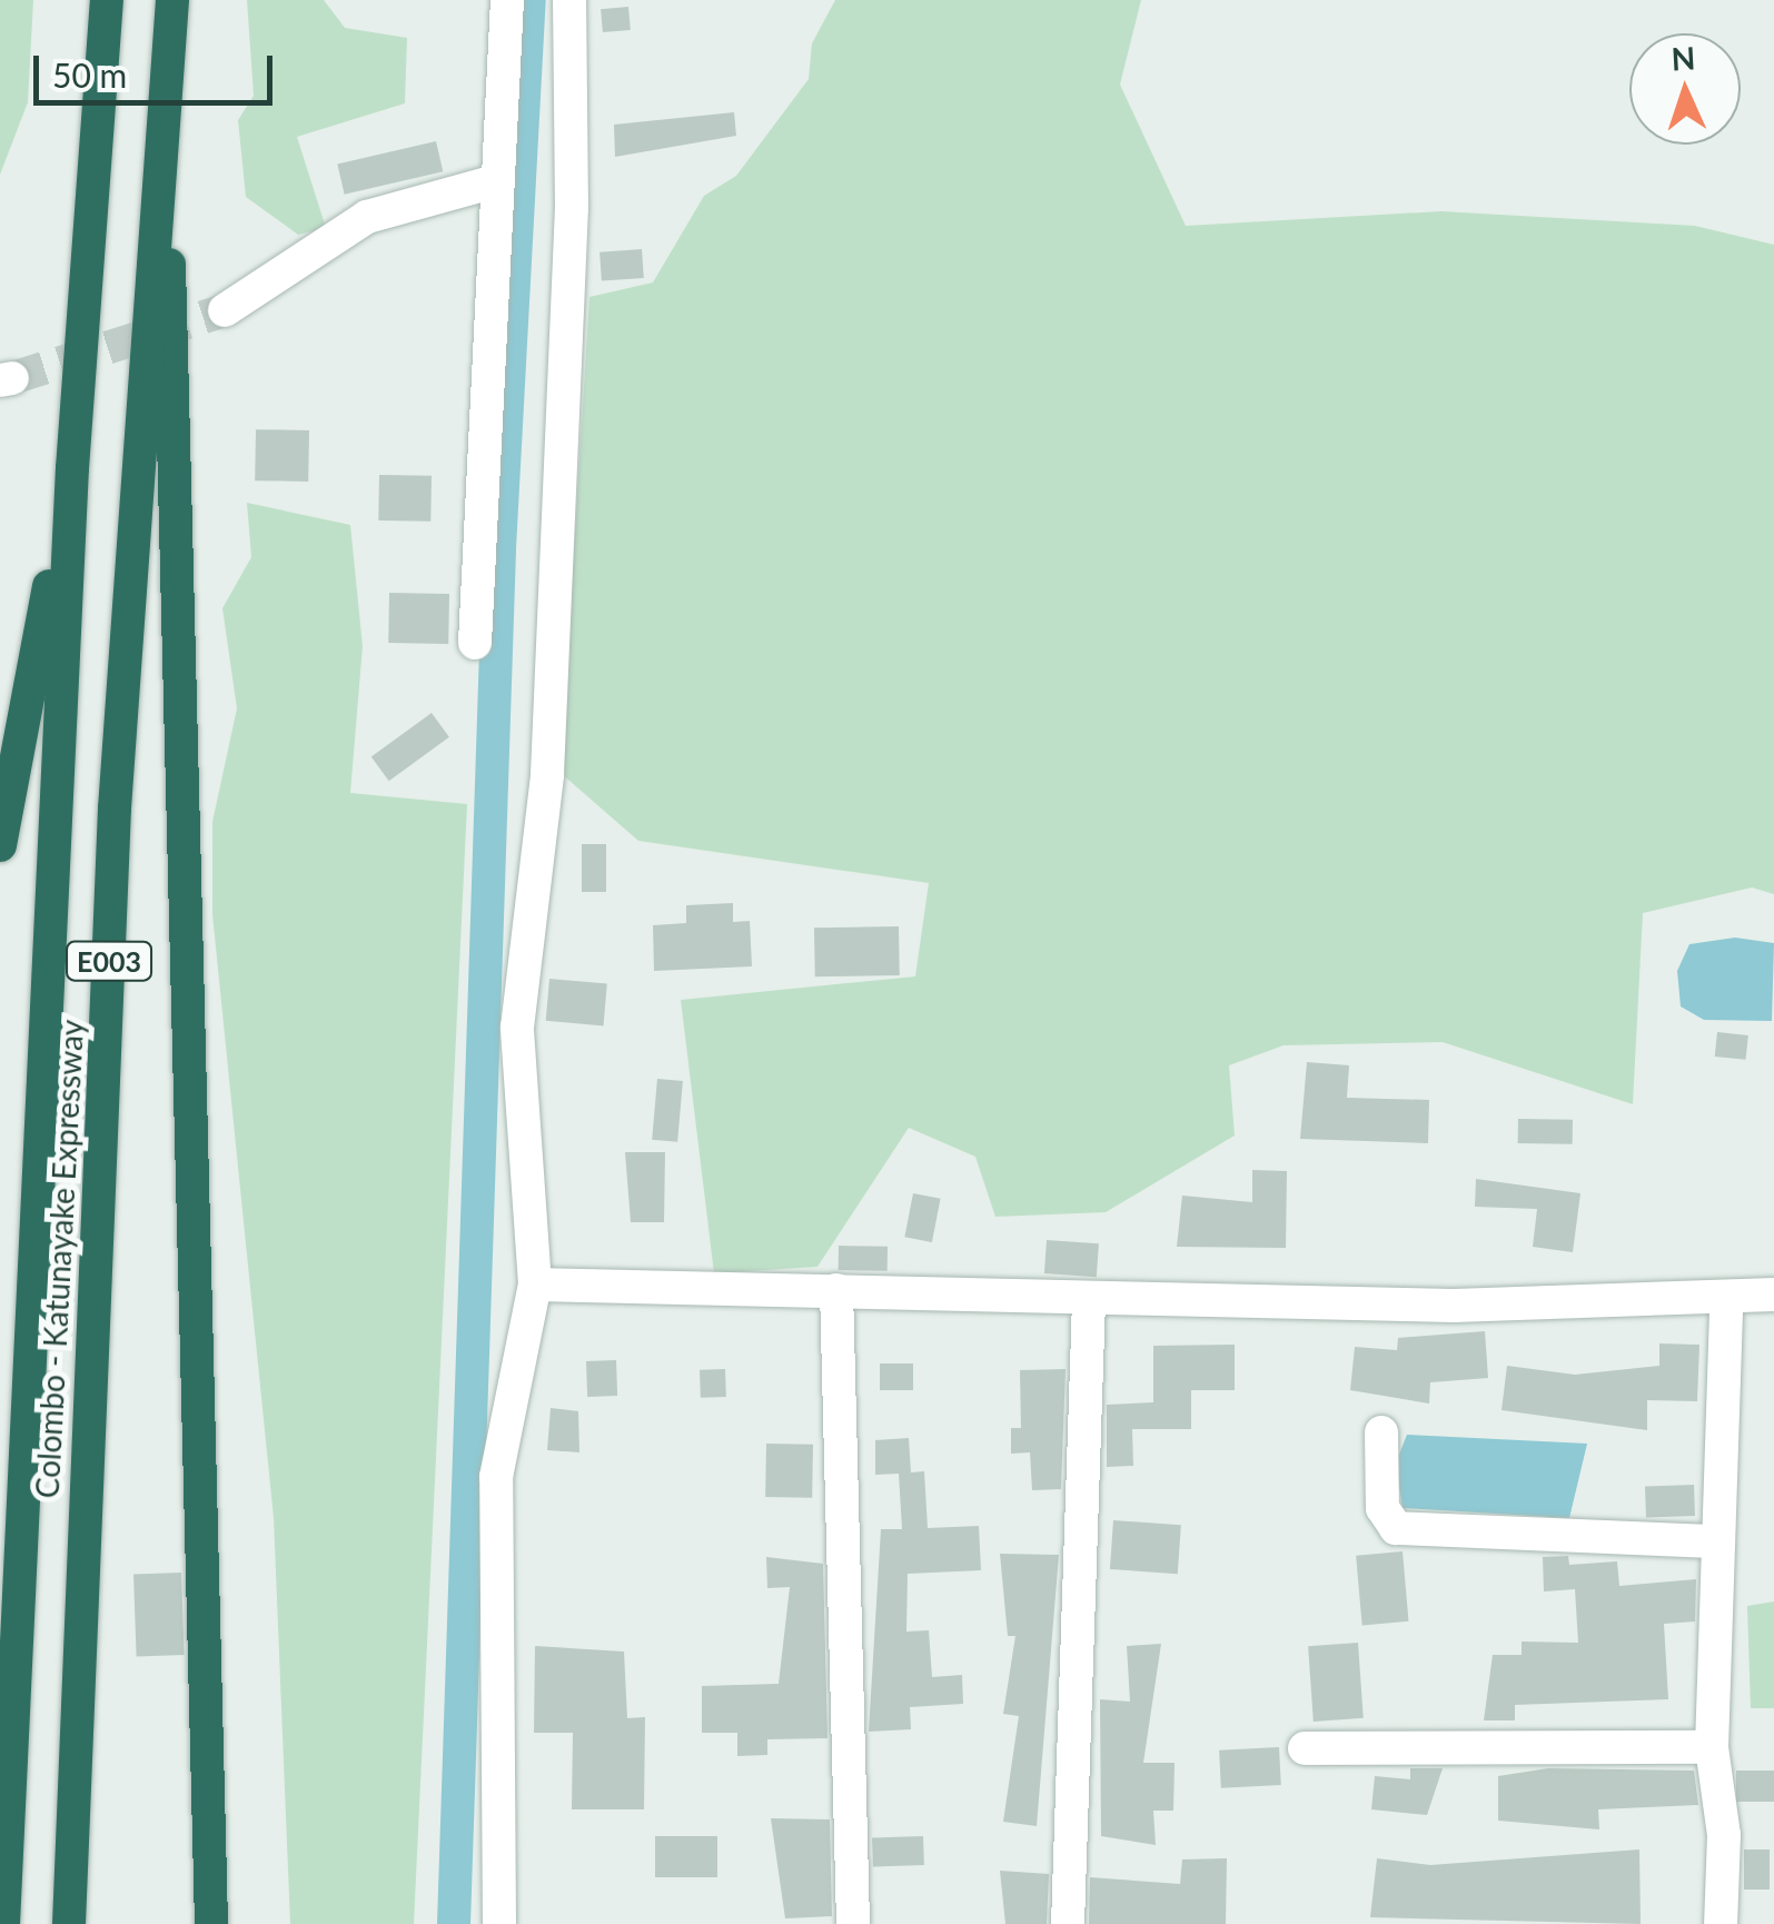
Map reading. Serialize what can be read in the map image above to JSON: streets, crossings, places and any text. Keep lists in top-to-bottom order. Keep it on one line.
{"streets":{"highway":["E003","Colombo - Katunayake Expressway"]},"scale_bar":"50 m","north":"top"}
